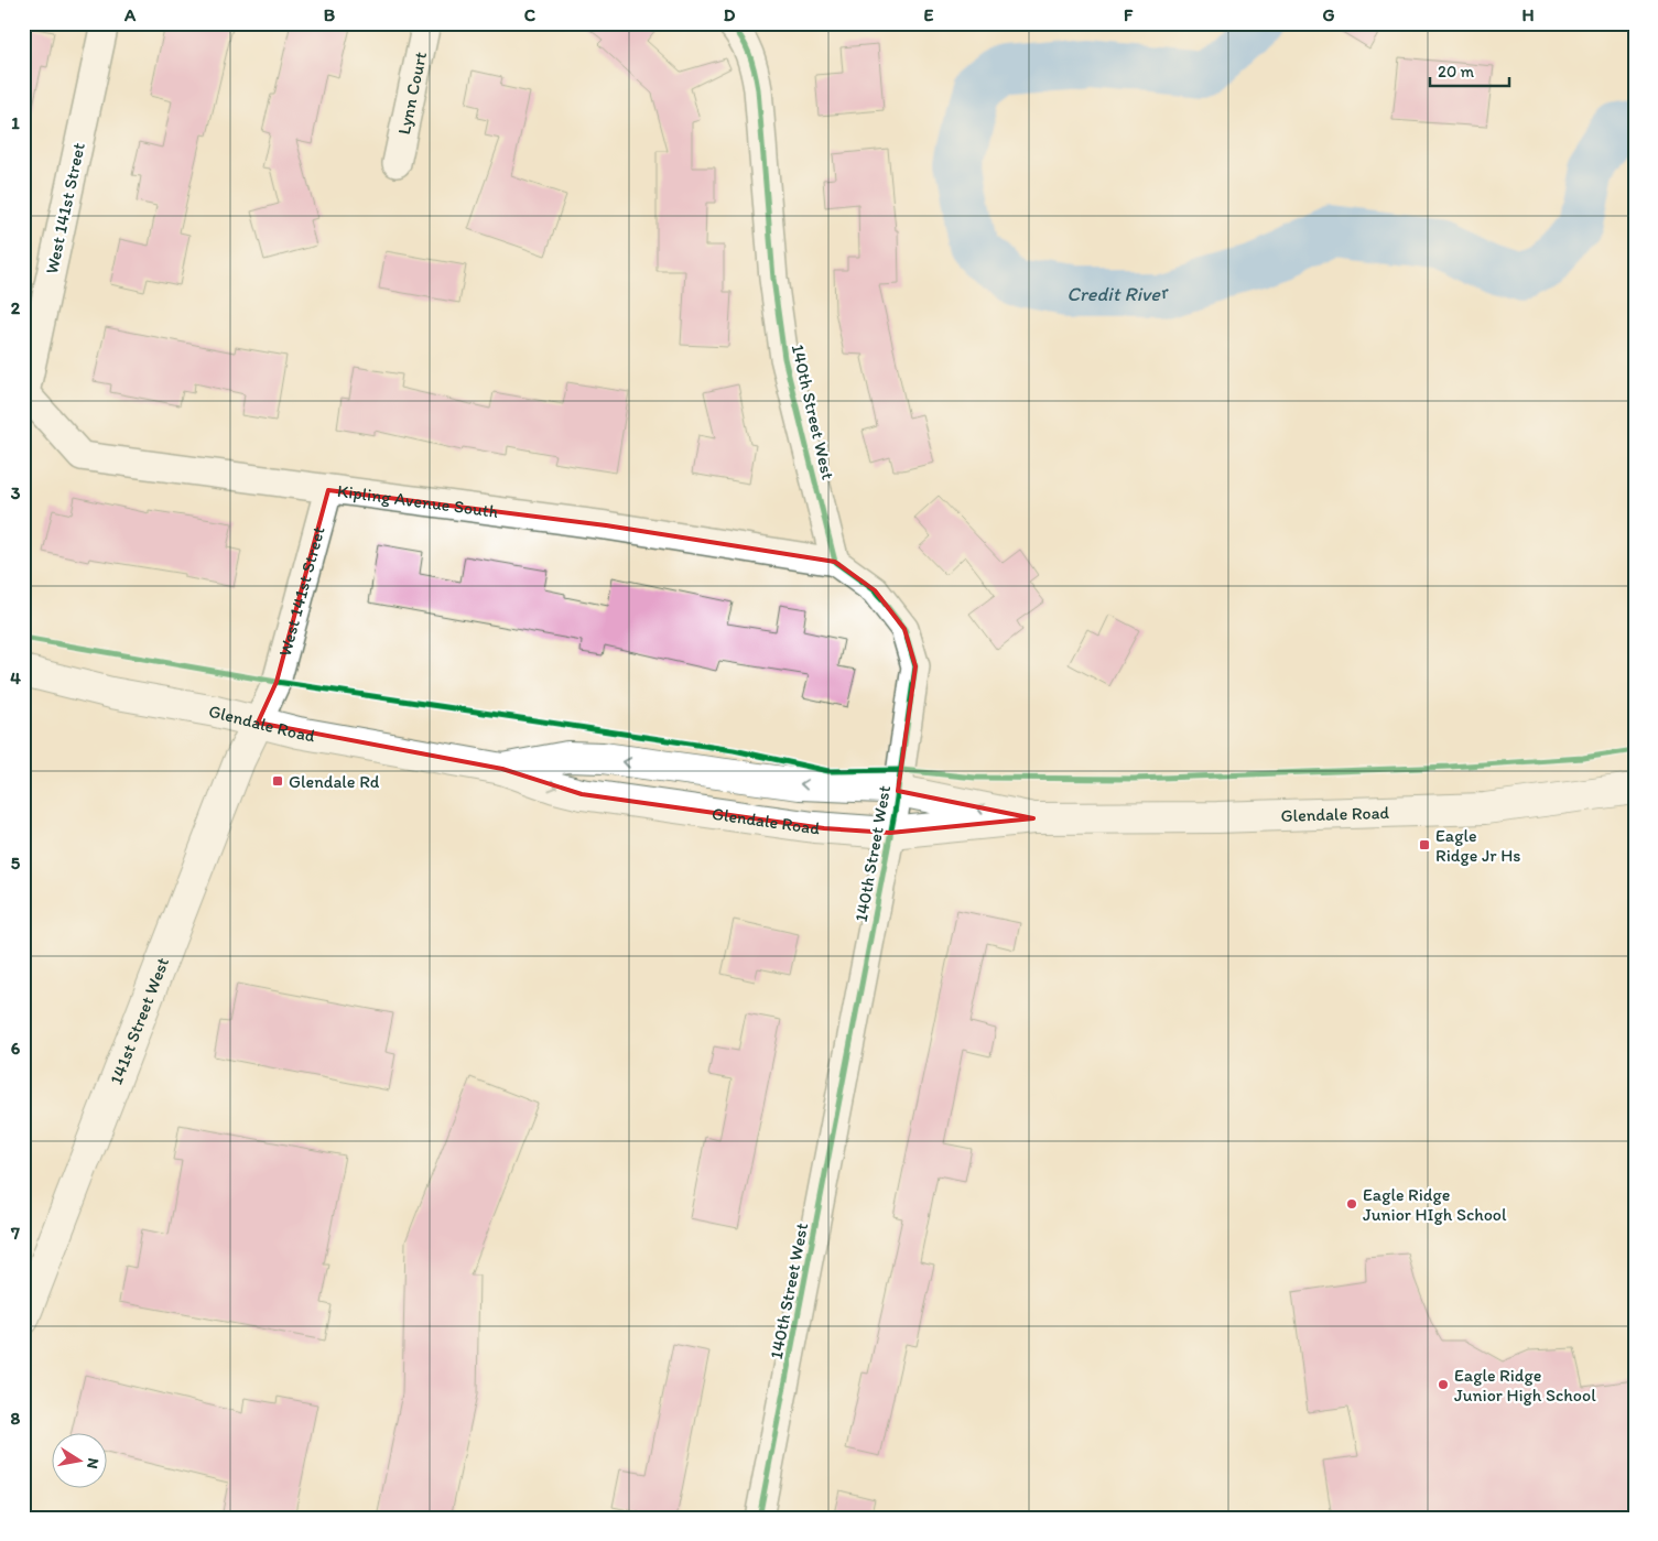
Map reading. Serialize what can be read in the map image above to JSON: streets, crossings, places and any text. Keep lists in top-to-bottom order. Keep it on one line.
{"streets":{"main road":["Glendale Road","141st Street West"],"street":["Lynn Court","West 141st Street","140th Street West","Kipling Avenue South"]},"crossings":[["West 141st Street","Kipling Avenue South"],["West 141st Street","Glendale Road"],["West 141st Street","141st Street West"],["140th Street West","Kipling Avenue South"],["140th Street West","Glendale Road"],["Glendale Road","141st Street West"]],"water":["Credit River"],"places":{"transit":["Glendale Rd","Eagle Ridge Jr Hs"],"other":["Eagle Ridge Junior HIgh School","Eagle Ridge Junior High School"]},"scale_bar":"20 m","north":"right","grid":{"columns":["A","B","C","D","E","F","G","H"],"rows":["1","2","3","4","5","6","7","8"]}}
